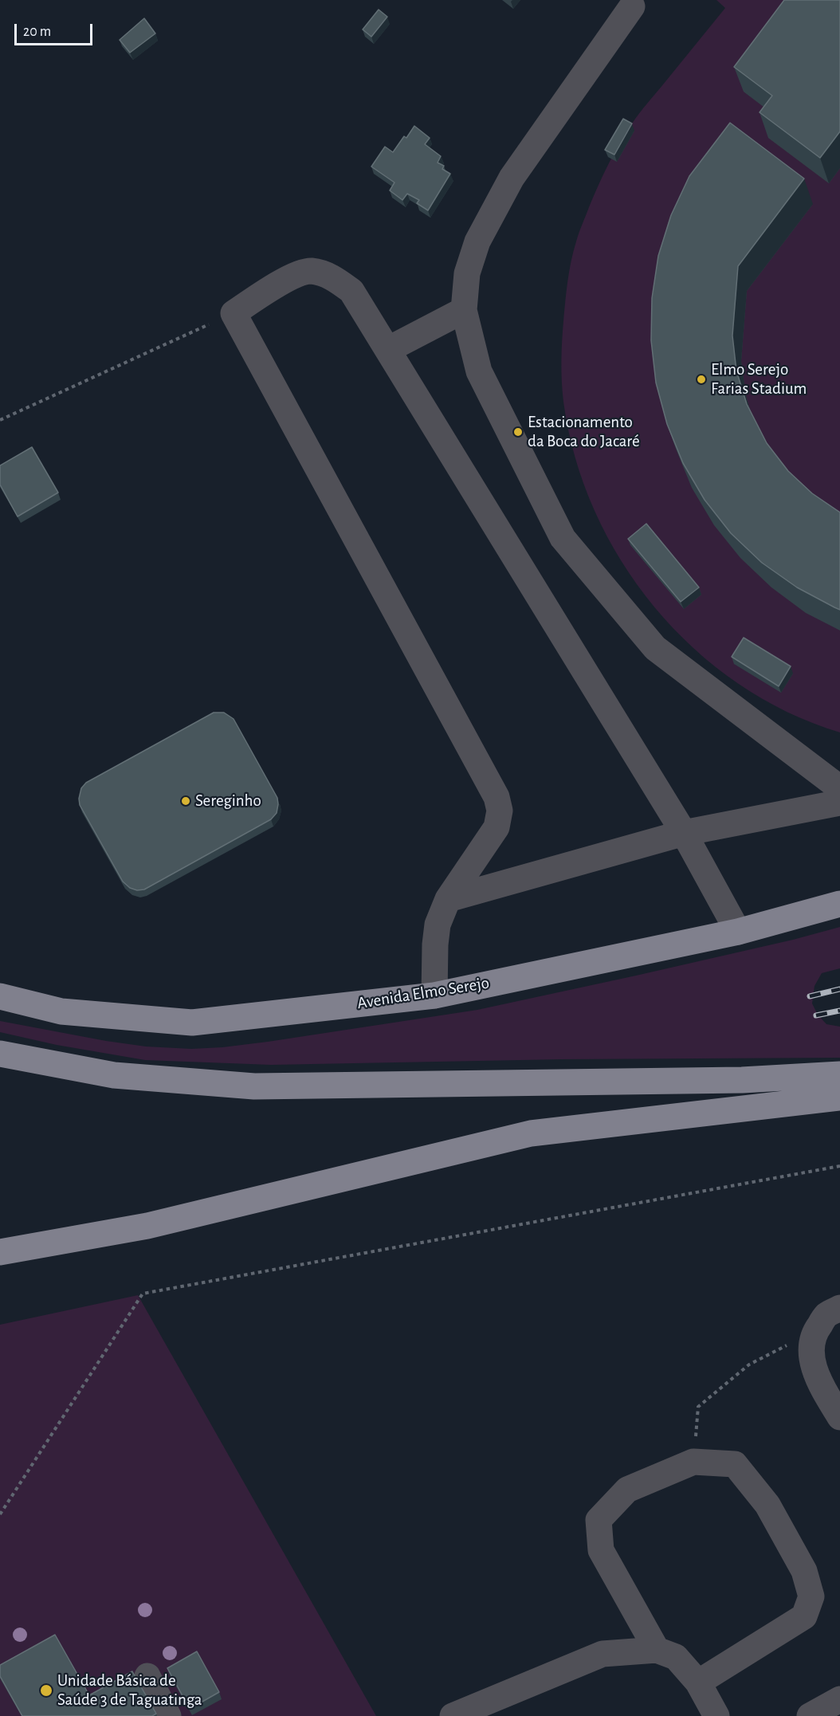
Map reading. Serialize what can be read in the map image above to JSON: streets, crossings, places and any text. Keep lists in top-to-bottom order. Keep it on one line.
{"streets":{"main road":["Avenida Elmo Serejo"]},"places":["Elmo Serejo Farias Stadium","Estacionamento da Boca do Jacaré","Sereginho","Unidade Básica de Saúde 3 de Taguatinga"],"scale_bar":"20 m"}
